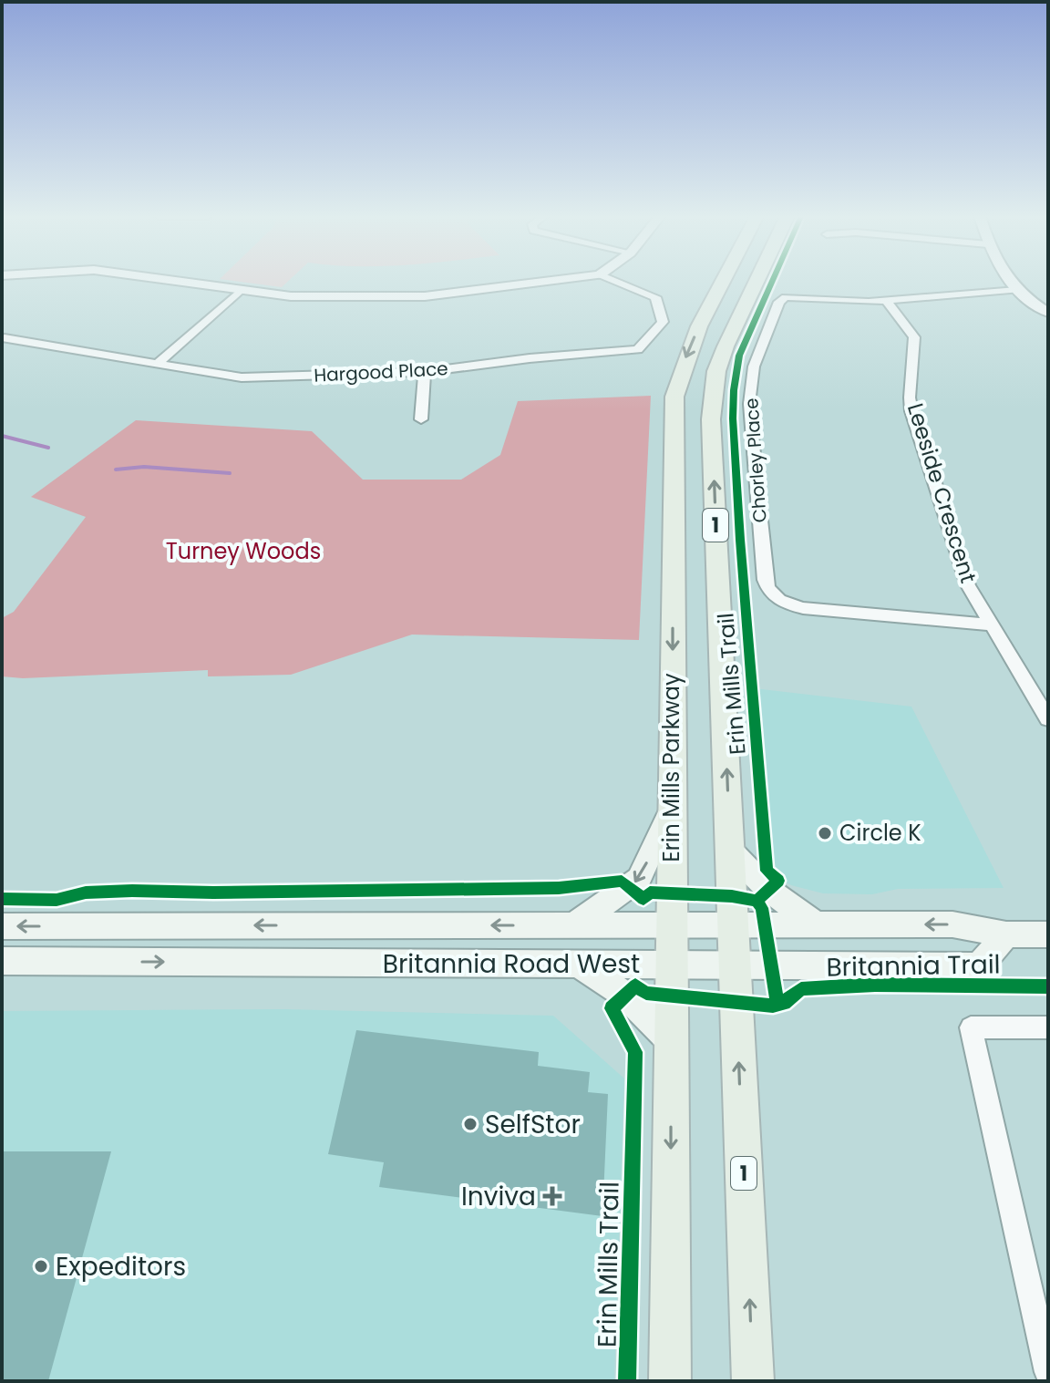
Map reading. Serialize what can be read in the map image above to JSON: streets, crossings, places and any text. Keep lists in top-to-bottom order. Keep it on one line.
{"streets":{"main road":["1","Erin Mills Parkway","Britannia Road West"],"street":["Hargood Place","Chorley Place","Leeside Crescent"],"cycle path":["Erin Mills Trail","Britannia Trail"]},"crossings":[["Chorley Place","Leeside Crescent"],["1","Britannia Road West"],["Erin Mills Parkway","Britannia Road West"]],"parks":["Turney Woods"],"places":{"other":["Circle K","SelfStor","Expeditors"],"health":["Inviva"]}}
